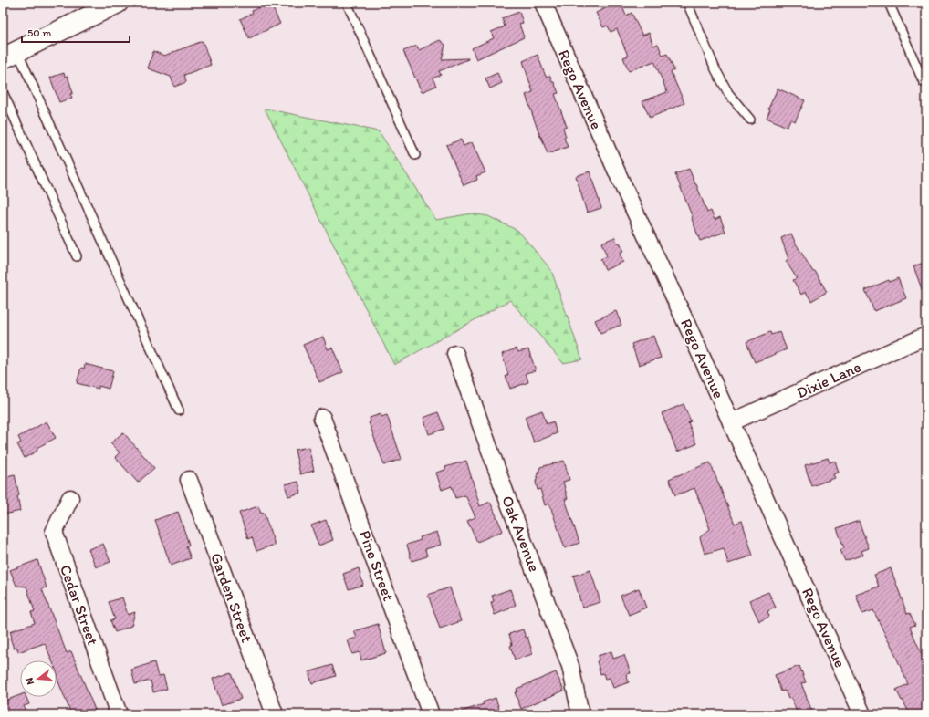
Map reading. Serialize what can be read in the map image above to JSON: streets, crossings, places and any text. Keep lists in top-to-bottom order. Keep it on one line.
{"streets":{"street":["Rego Avenue","Dixie Lane","Oak Avenue","Pine Street","Garden Street","Cedar Street"]},"crossings":[["Rego Avenue","Dixie Lane"]],"scale_bar":"50 m","north":"left"}
